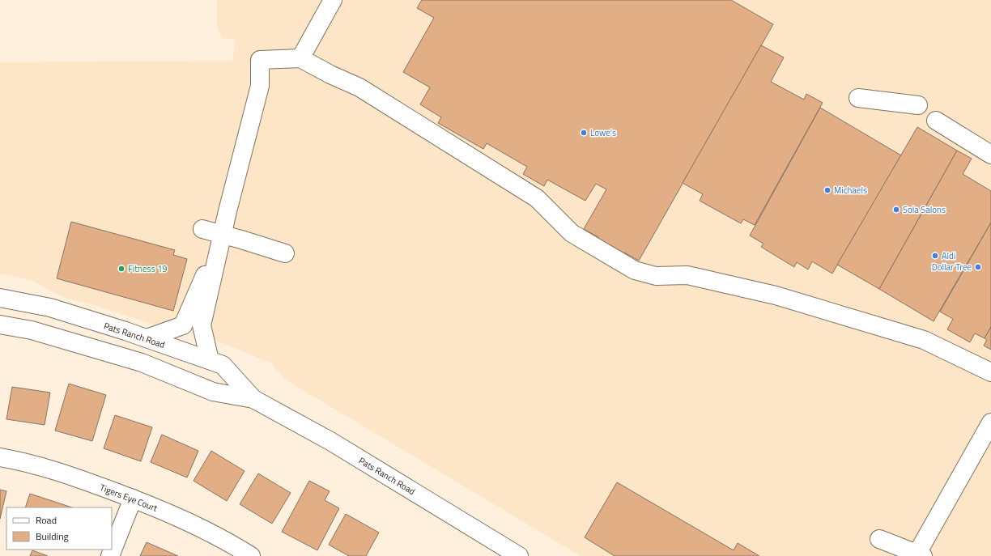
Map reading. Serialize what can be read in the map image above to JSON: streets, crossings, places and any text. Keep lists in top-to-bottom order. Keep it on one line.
{"streets":{"street":["Pats Ranch Road","Tigers Eye Court"]},"places":["Lowe's","Michaels","Sola Salons","Aldi","Dollar Tree","Fitness 19"],"legend":["Road","Building"]}
